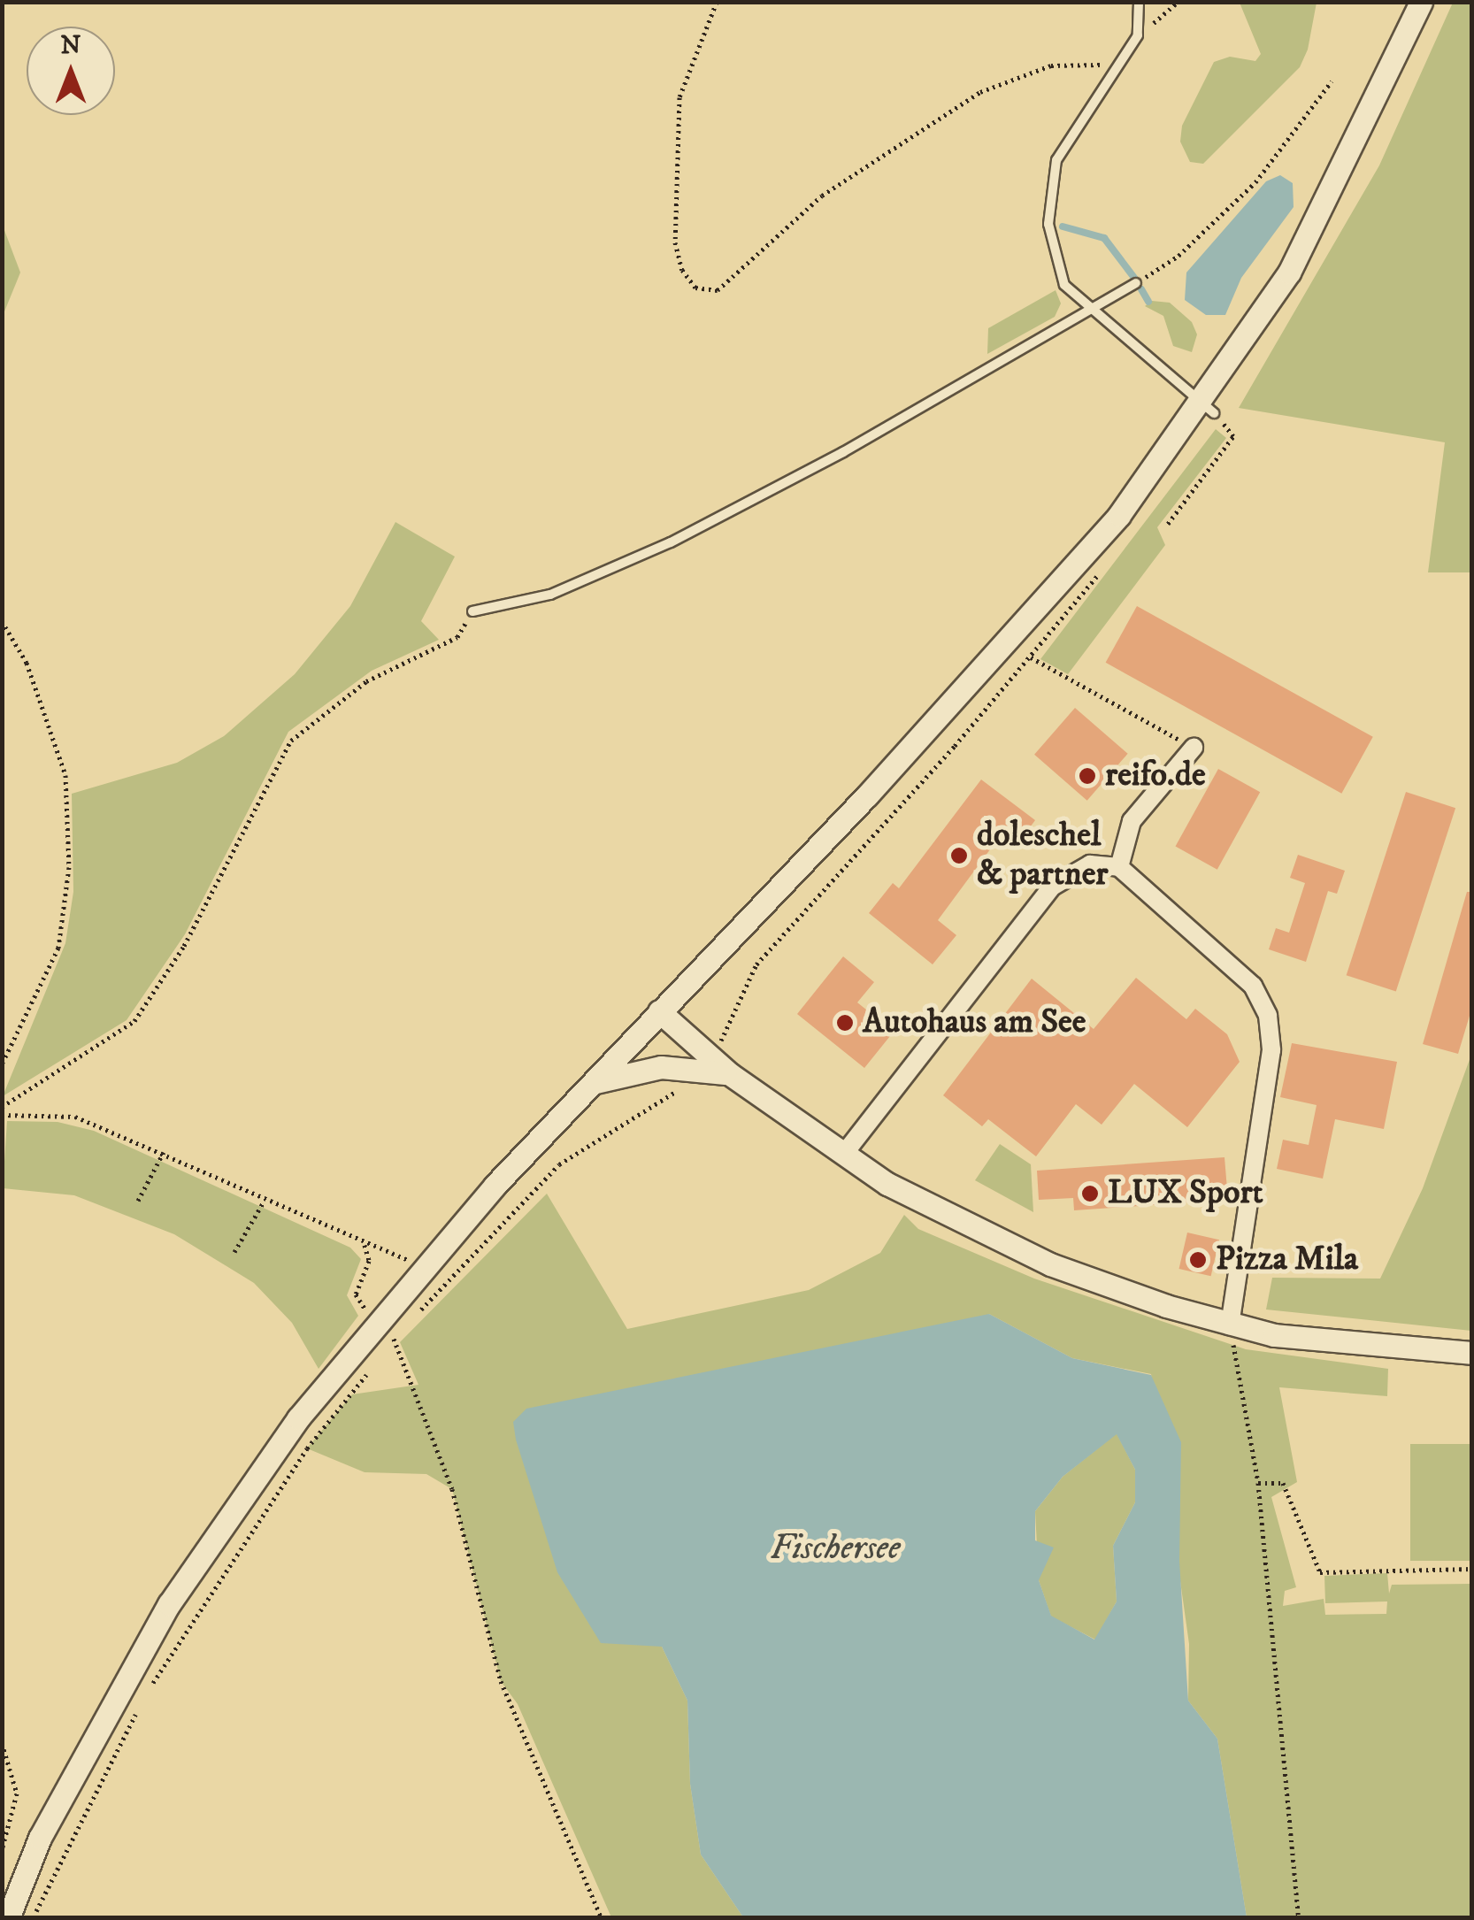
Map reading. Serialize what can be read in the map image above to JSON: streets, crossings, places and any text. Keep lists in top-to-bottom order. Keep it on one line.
{"water":["Fischersee"],"places":["reifo.de","doleschel & partner","Autohaus am See","LUX Sport","Pizza Mila"],"north":"top"}
